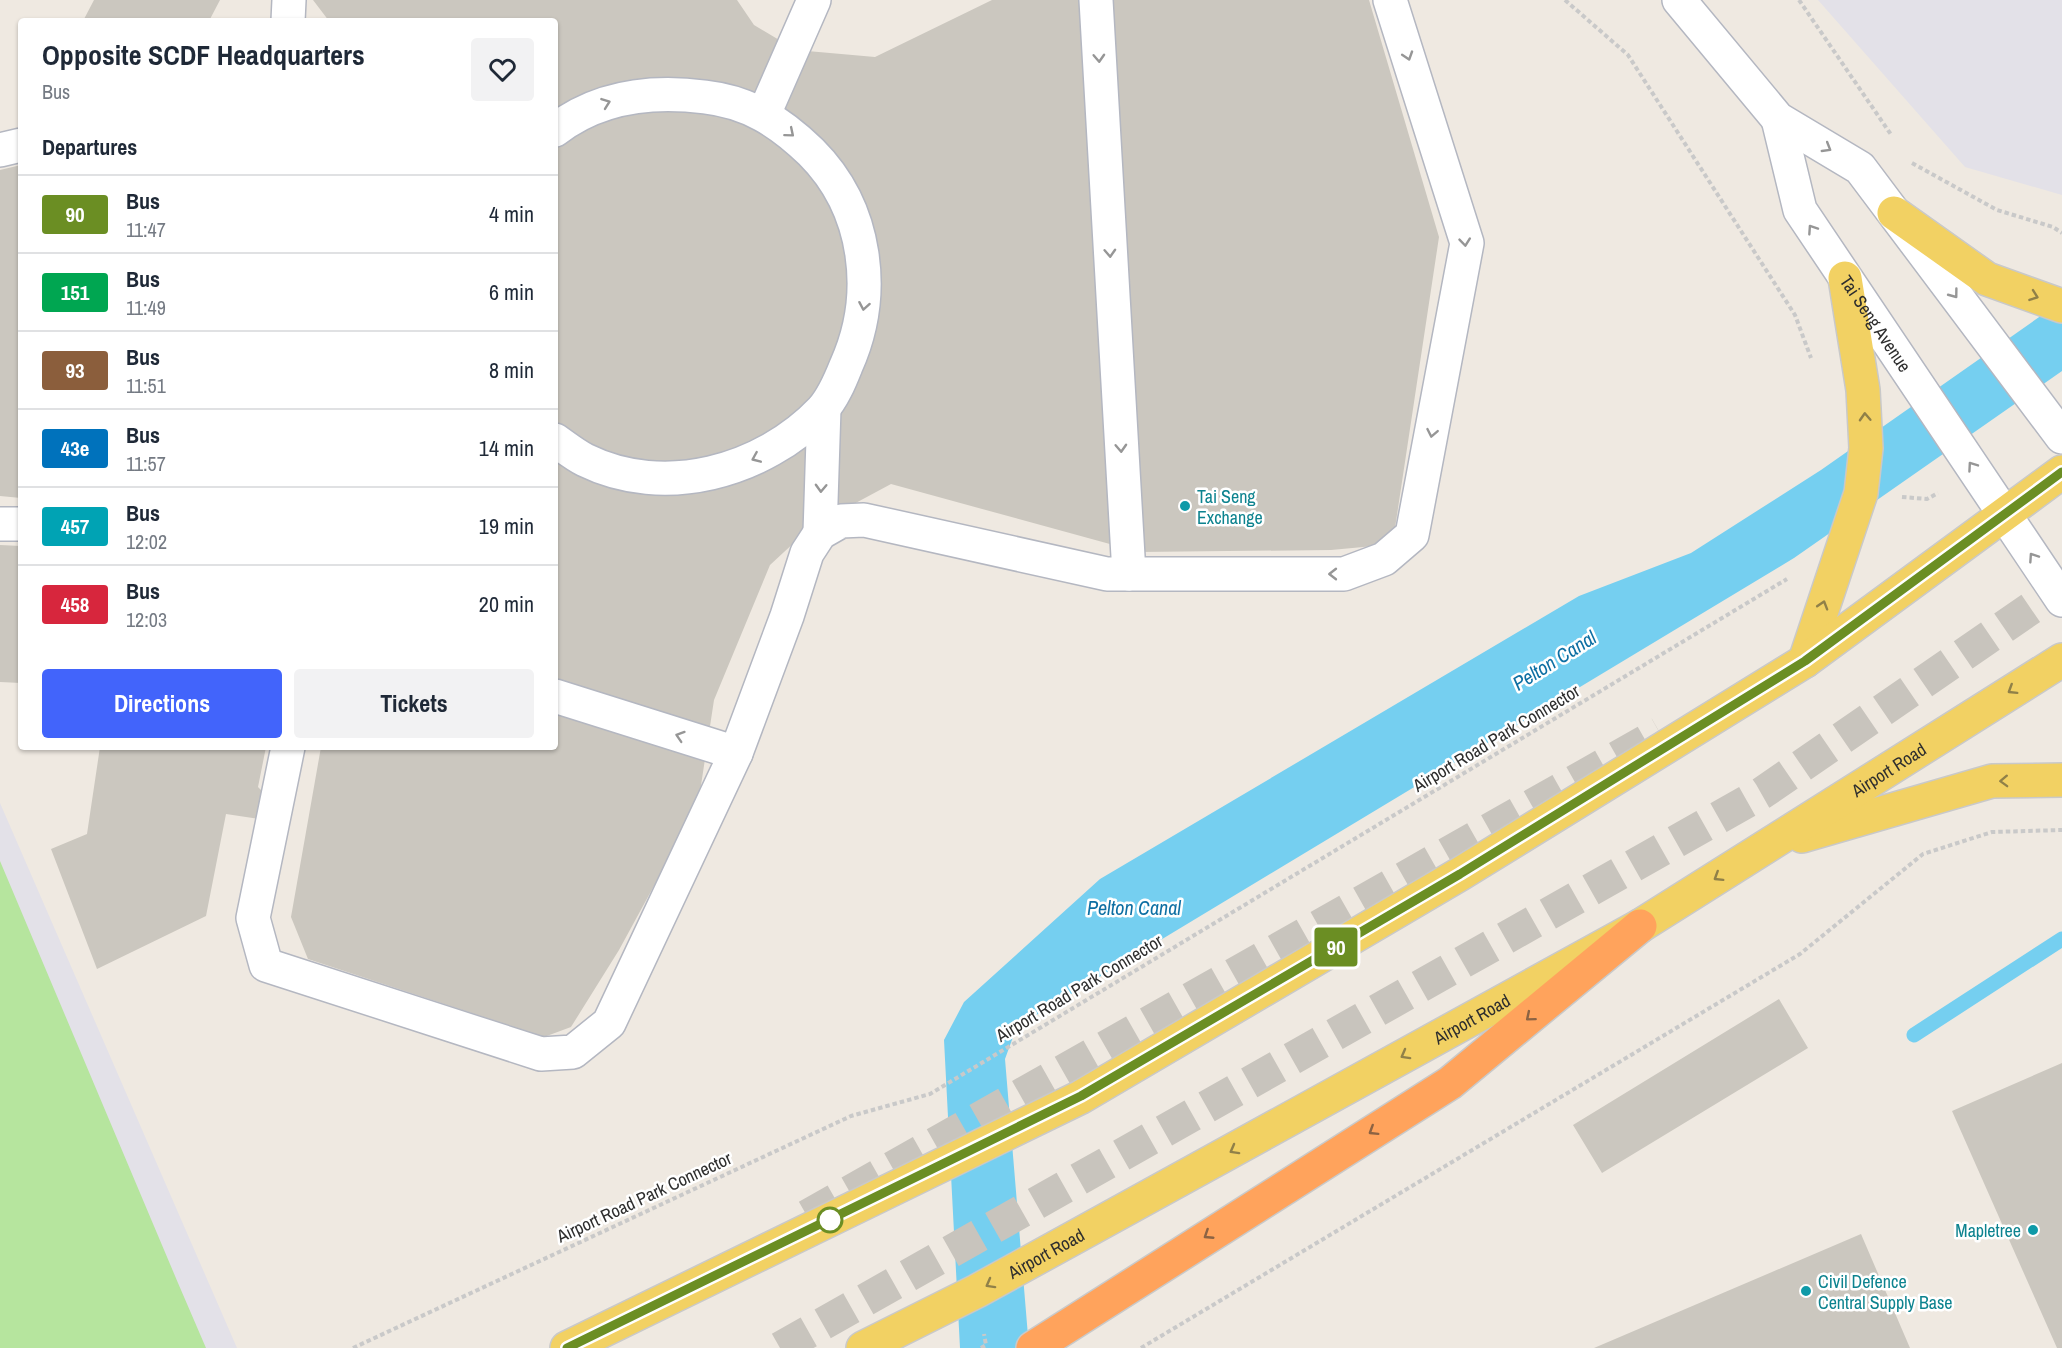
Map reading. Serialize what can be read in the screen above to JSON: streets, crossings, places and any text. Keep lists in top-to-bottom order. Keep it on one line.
{"streets":{"main road":["Airport Road"],"street":["Tai Seng Avenue"],"path":["Airport Road Park Connector"]},"water":["Pelton Canal"],"places":["Tai Seng Exchange","Mapletree","Civil Defence Central Supply Base"],"lines":["bus line 90"],"page":{"on_map":"90","heading":[["Opposite SCDF Headquarters","Bus"],"Departures"],"list":[{"mark":"90","name":"Bus","note":"11:47","value":"4 min"},{"mark":"151","name":"Bus","note":"11:49","value":"6 min"},{"mark":"93","name":"Bus","note":"11:51","value":"8 min"},{"mark":"43e","name":"Bus","note":"11:57","value":"14 min"},{"mark":"457","name":"Bus","note":"12:02","value":"19 min"},{"mark":"458","name":"Bus","note":"12:03","value":"20 min"}],"buttons":["Directions","Tickets"]}}
